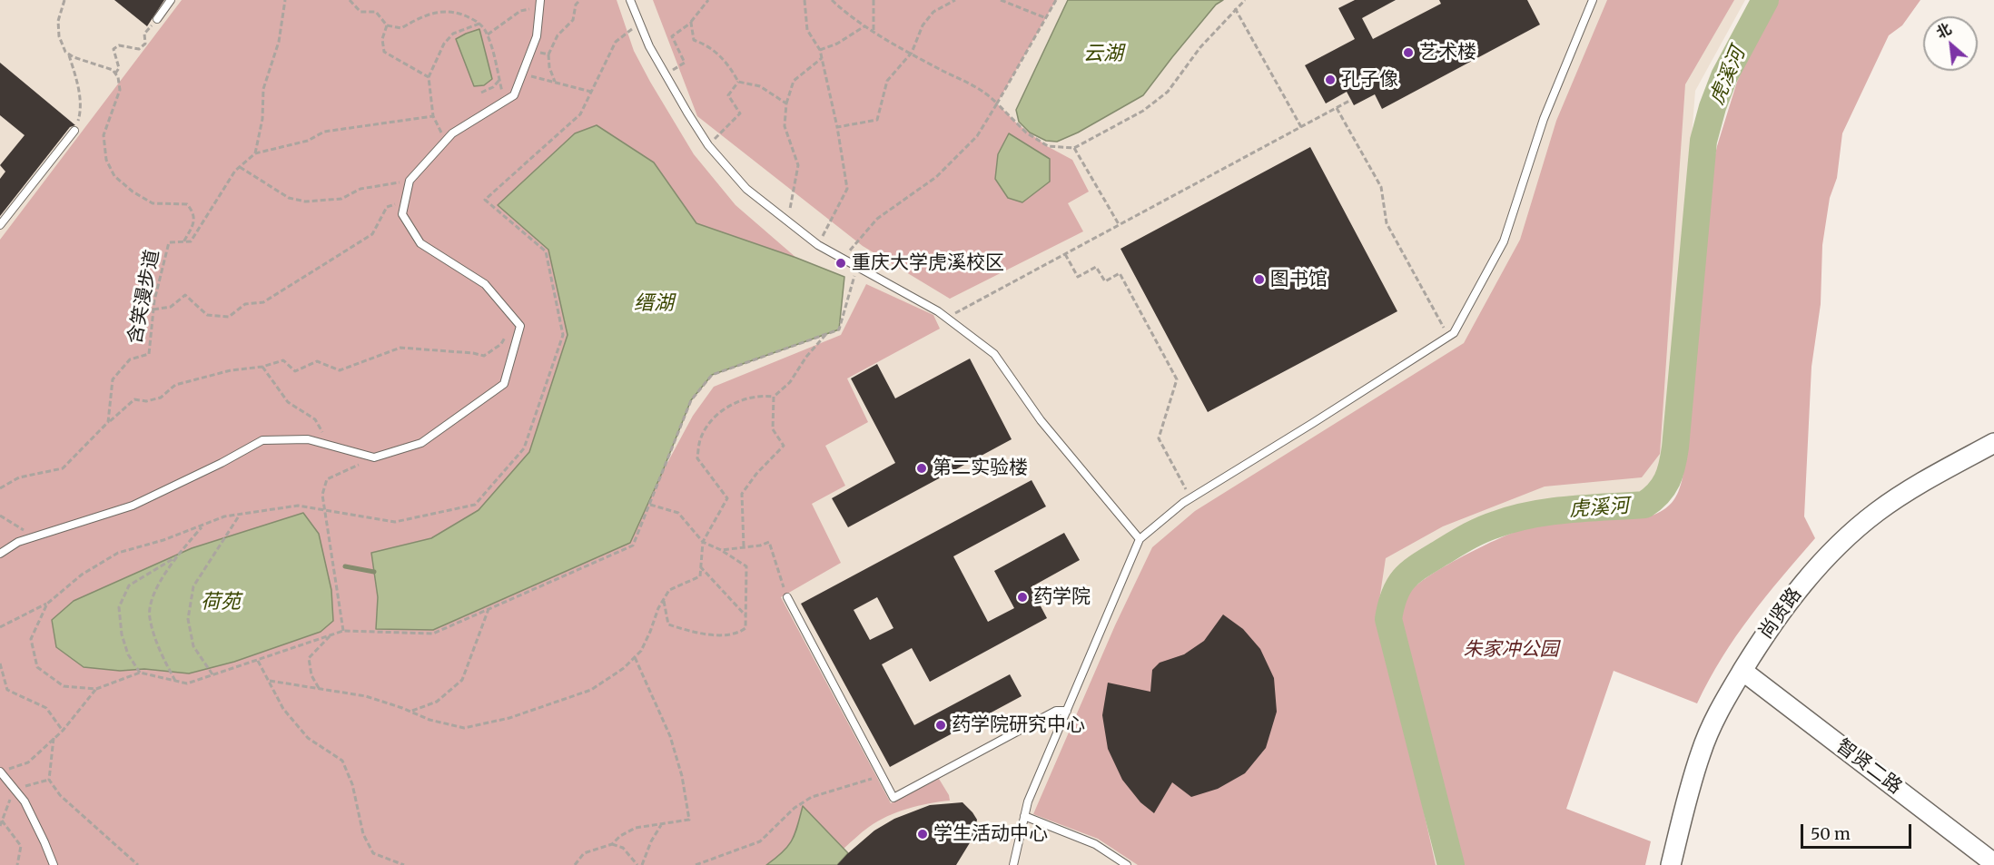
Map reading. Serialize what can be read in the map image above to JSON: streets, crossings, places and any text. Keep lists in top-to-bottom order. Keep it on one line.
{"streets":{"street":["尚贤路","智贤二路"],"path":["含笑漫步道"]},"crossings":[["尚贤路","智贤二路"]],"water":["云湖","虎溪河","缙湖","荷苑"],"parks":["朱家冲公园"],"places":["艺术楼","孔子像","重庆大学虎溪校区","图书馆","第二实验楼","药学院","药学院研究中心","学生活动中心"],"scale_bar":"50 m","north":"top left"}
